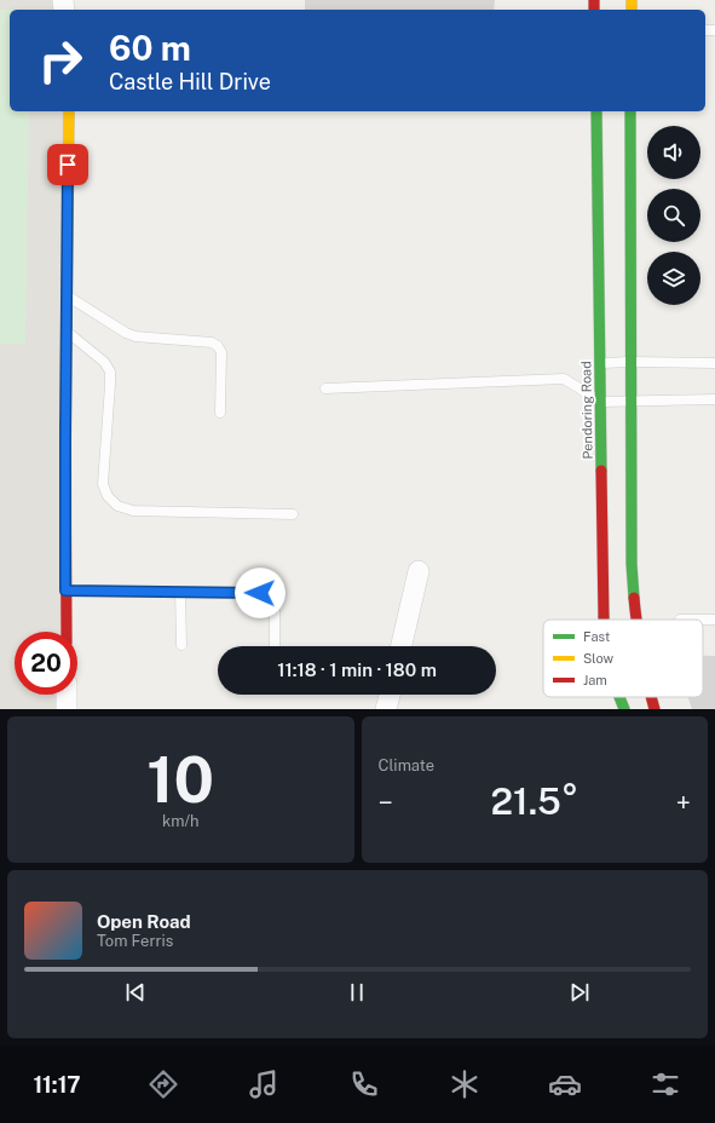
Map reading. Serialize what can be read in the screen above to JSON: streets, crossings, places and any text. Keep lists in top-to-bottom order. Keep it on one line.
{"streets":{"main road":["Pendoring Road"]},"legend":["Fast","Slow","Jam"],"page":{"turn":["60 m","Castle Hill Drive"],"limit":"20","trip":"11:18 · 1 min · 180 m","tile":[["10","km/h"],"Climate"],"heat":["−","21.5°","+"],"song":["Open Road","Tom Ferris"],"tabs":"11:17"}}
